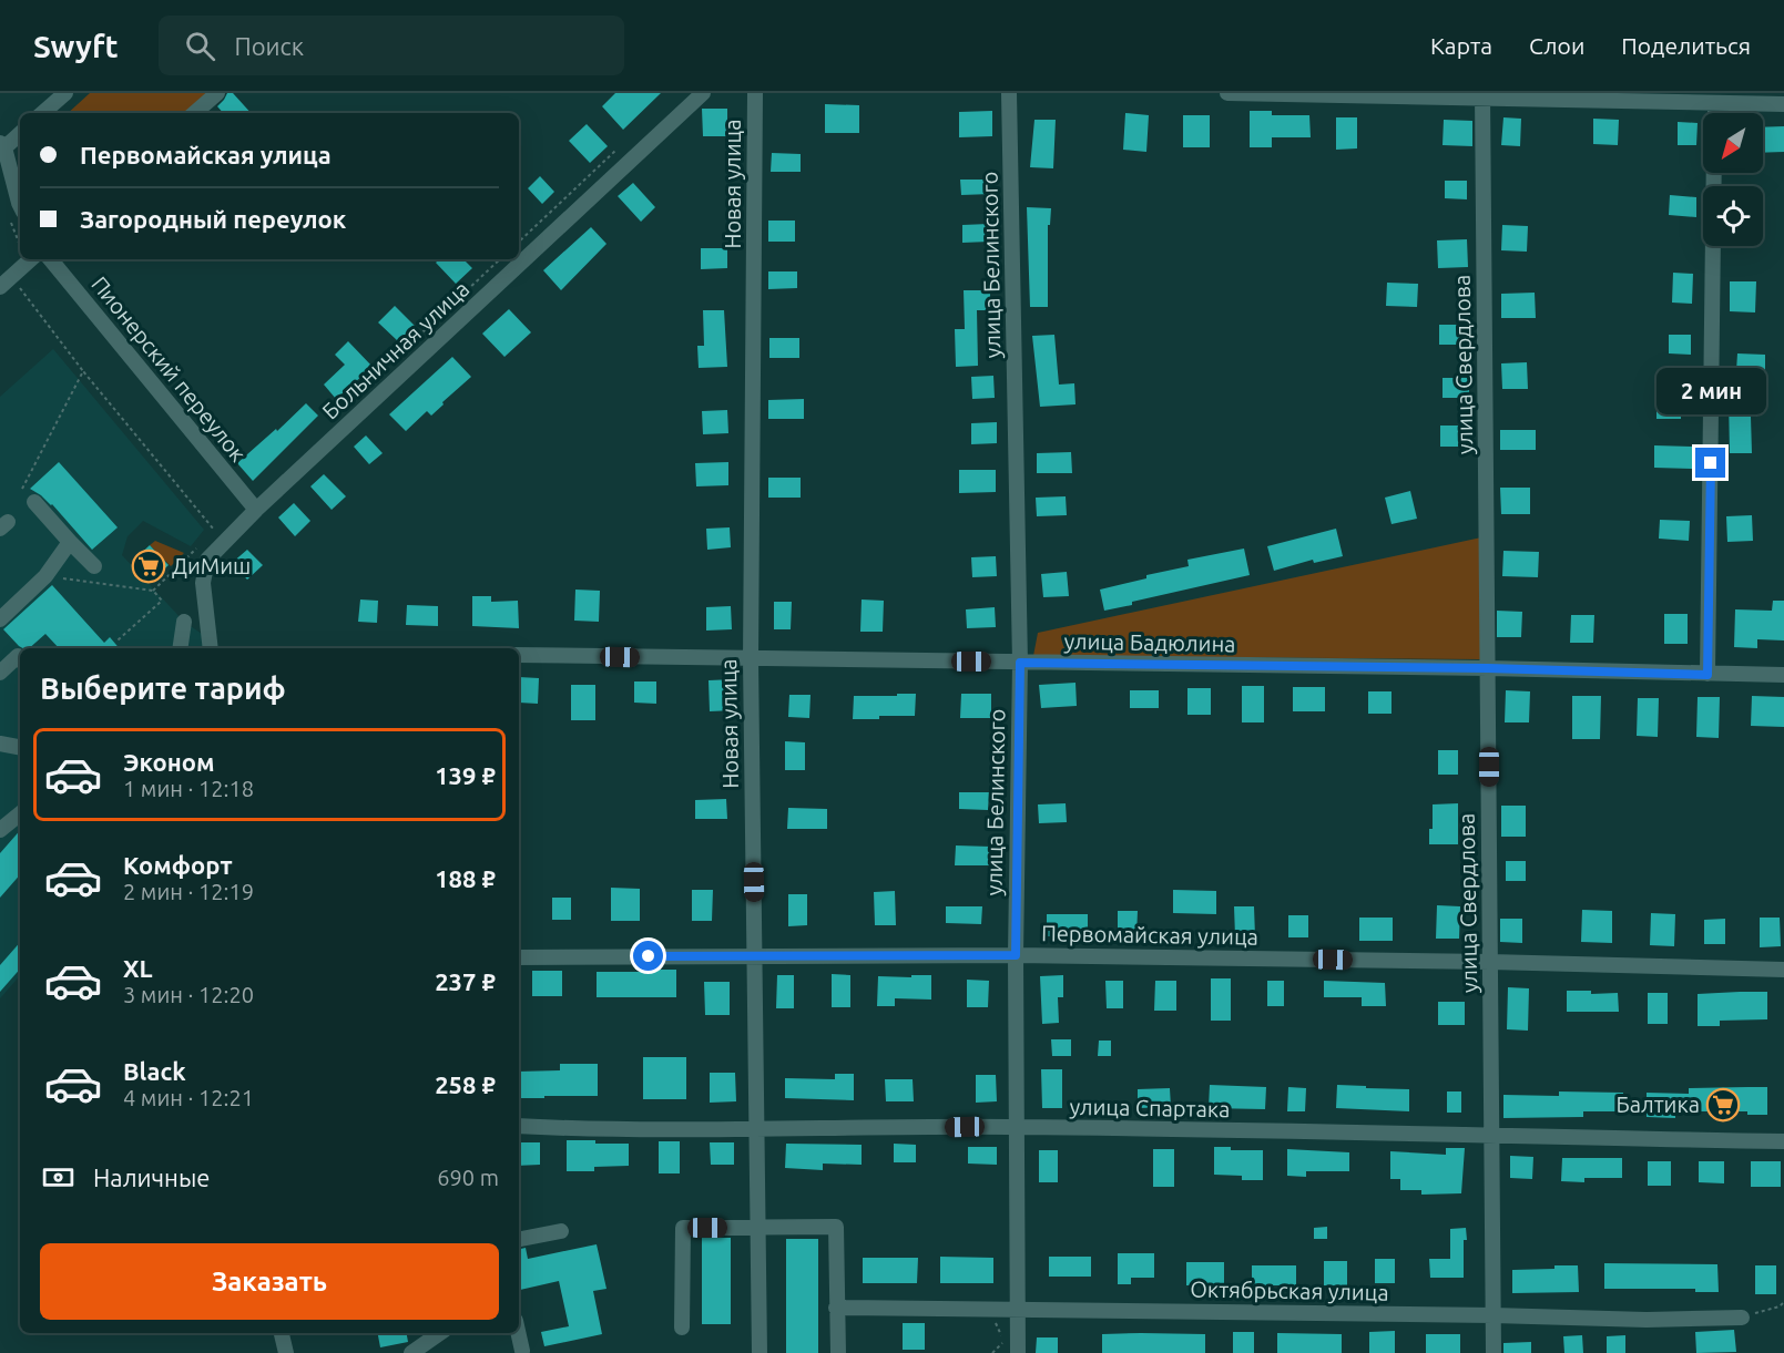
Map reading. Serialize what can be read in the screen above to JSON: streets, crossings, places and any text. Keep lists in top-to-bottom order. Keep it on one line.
{"streets":{"street":["Новая улица","улица Белинского","Больничная улица","улица Свердлова","Пионерский переулок","улица Бадюлина","Первомайская улица","улица Спартака","Октябрьская улица"]},"crossings":[["Новая улица","улица Бадюлина"],["Новая улица","Первомайская улица"],["Новая улица","улица Спартака"],["улица Белинского","улица Бадюлина"],["улица Белинского","Первомайская улица"],["улица Белинского","улица Спартака"],["улица Белинского","Октябрьская улица"],["Больничная улица","Пионерский переулок"],["улица Свердлова","улица Бадюлина"],["улица Свердлова","Первомайская улица"],["улица Свердлова","улица Спартака"],["улица Свердлова","Октябрьская улица"]],"places":{"supermarket":["ДиМиш","Балтика"]},"north":"bottom left","page":{"header":"Swyft","search":"Поиск","nav":["Карта","Слои","Поделиться"],"banner":["Первомайская улица","Загородный переулок"],"bubble":"2 мин","heading":"Выберите тариф","list":[{"name":"Эконом","note":"1 мин · 12:18","value":"139 ₽"},{"name":"Комфорт","note":"2 мин · 12:19","value":"188 ₽"},{"name":"XL","note":"3 мин · 12:20","value":"237 ₽"},{"name":"Black","note":"4 мин · 12:21","value":"258 ₽"}],"pay":["Наличные","690 m"],"buttons":"Заказать"}}
